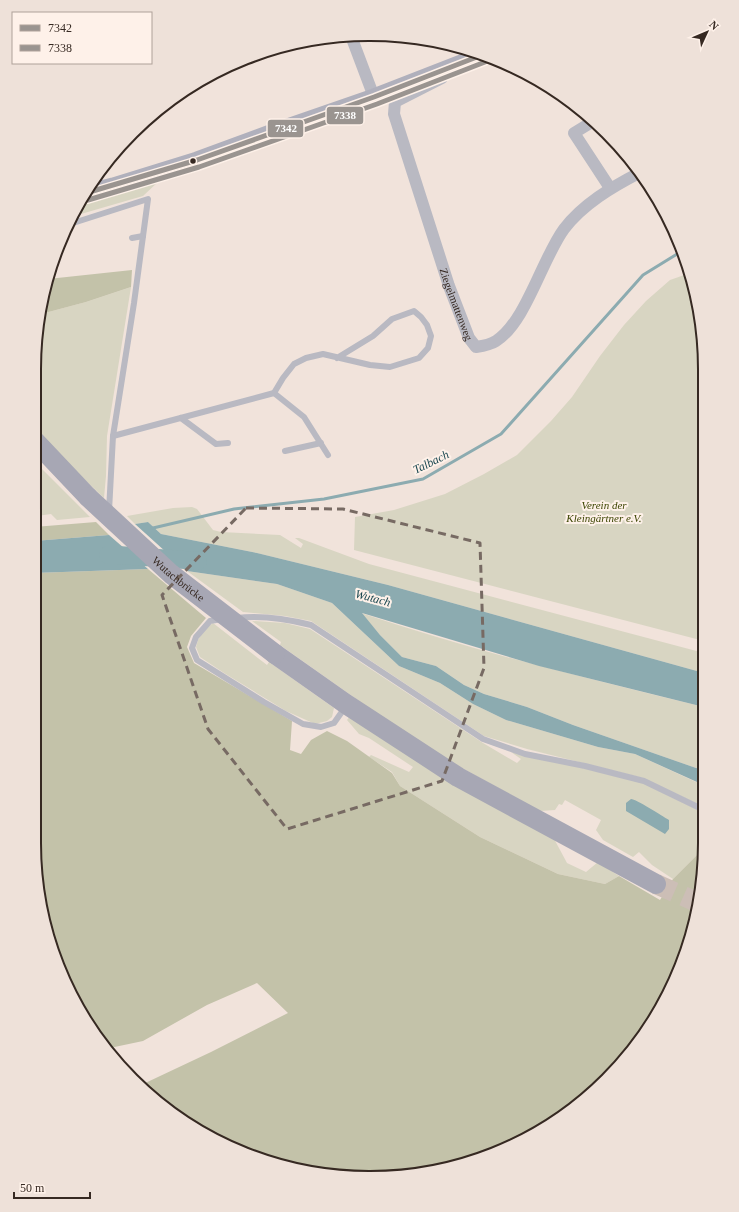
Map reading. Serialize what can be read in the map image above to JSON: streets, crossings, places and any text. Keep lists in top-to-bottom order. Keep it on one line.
{"streets":{"highway":["Wutachbrücke"],"street":["Ziegelmattenweg"]},"water":["Talbach","Wutach"],"parks":["Verein der Kleingärtner e.V."],"lines":["transit line 7342","transit line 7338"],"legend":["7342","7338"],"scale_bar":"50 m","north":"top right"}
